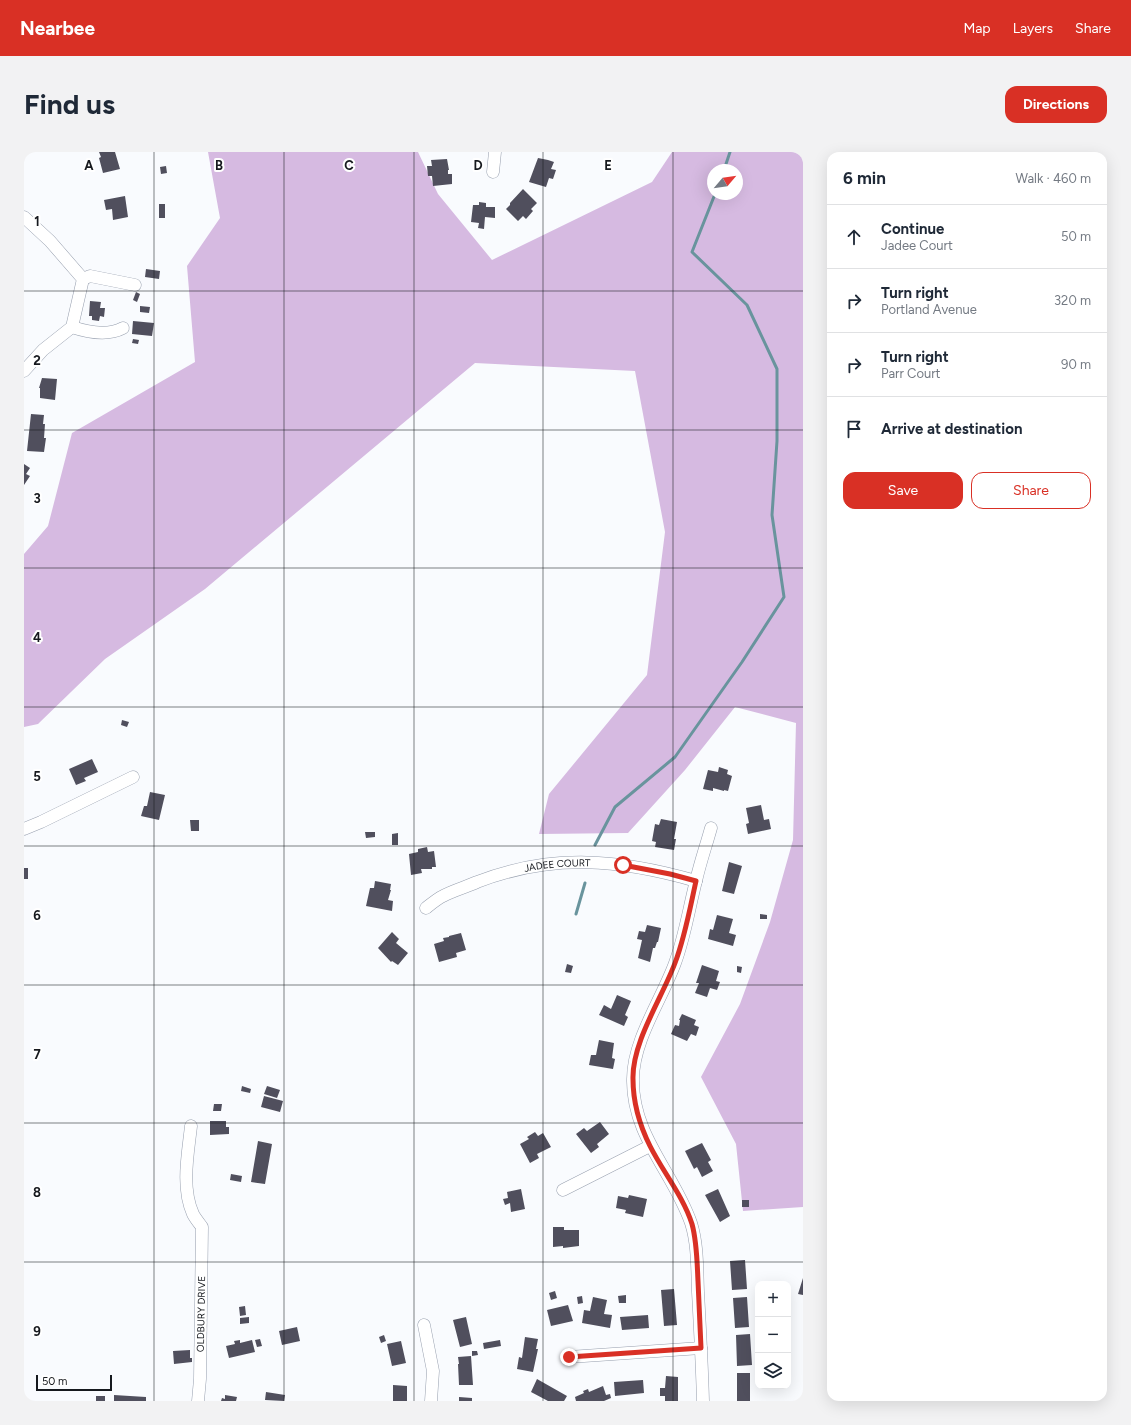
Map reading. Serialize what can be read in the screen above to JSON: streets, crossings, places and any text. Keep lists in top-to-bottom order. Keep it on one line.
{"streets":{"street":["JADEE COURT","OLDBURY DRIVE"]},"scale_bar":"50 m","north":"top right","page":{"header":"Nearbee","nav":["Map","Layers","Share"],"buttons":["Directions",["Save","Share"]],"title":"Find us","heading":["6 min","Walk · 460 m"],"list":[["Continue","Jadee Court","50 m"],["Turn right","Portland Avenue","320 m"],["Turn right","Parr Court","90 m"],"Arrive at destination"],"map_buttons":["+","−"],"scale":"50 m"},"grid":{"columns":["A","B","C","D","E"],"rows":["1","2","3","4","5","6","7","8","9"]}}
